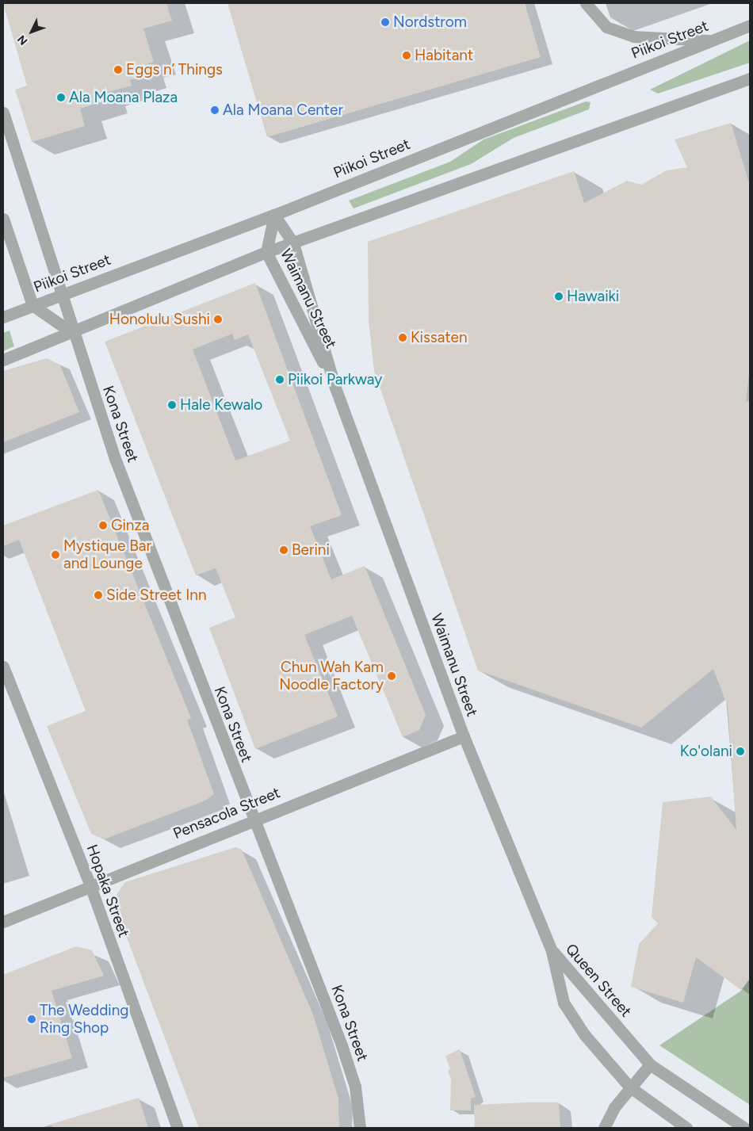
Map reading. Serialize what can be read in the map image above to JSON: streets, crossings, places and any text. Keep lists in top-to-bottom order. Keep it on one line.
{"streets":{"street":["Piikoi Street","Waimanu Street","Kona Street","Pensacola Street","Hopaka Street","Queen Street"]},"crossings":[["Piikoi Street","Waimanu Street"],["Piikoi Street","Kona Street"],["Waimanu Street","Pensacola Street"],["Waimanu Street","Queen Street"],["Kona Street","Pensacola Street"],["Pensacola Street","Hopaka Street"]],"places":["Nordstrom","Habitant","Eggs n’ Things","Ala Moana Plaza","Ala Moana Center","Hawaiki","Honolulu Sushi","Kissaten","Piikoi Parkway","Hale Kewalo","Ginza","Berini","Mystique Bar and Lounge","Side Street Inn","Chun Wah Kam Noodle Factory","Ko'olani","The Wedding Ring Shop"],"north":"bottom left"}
